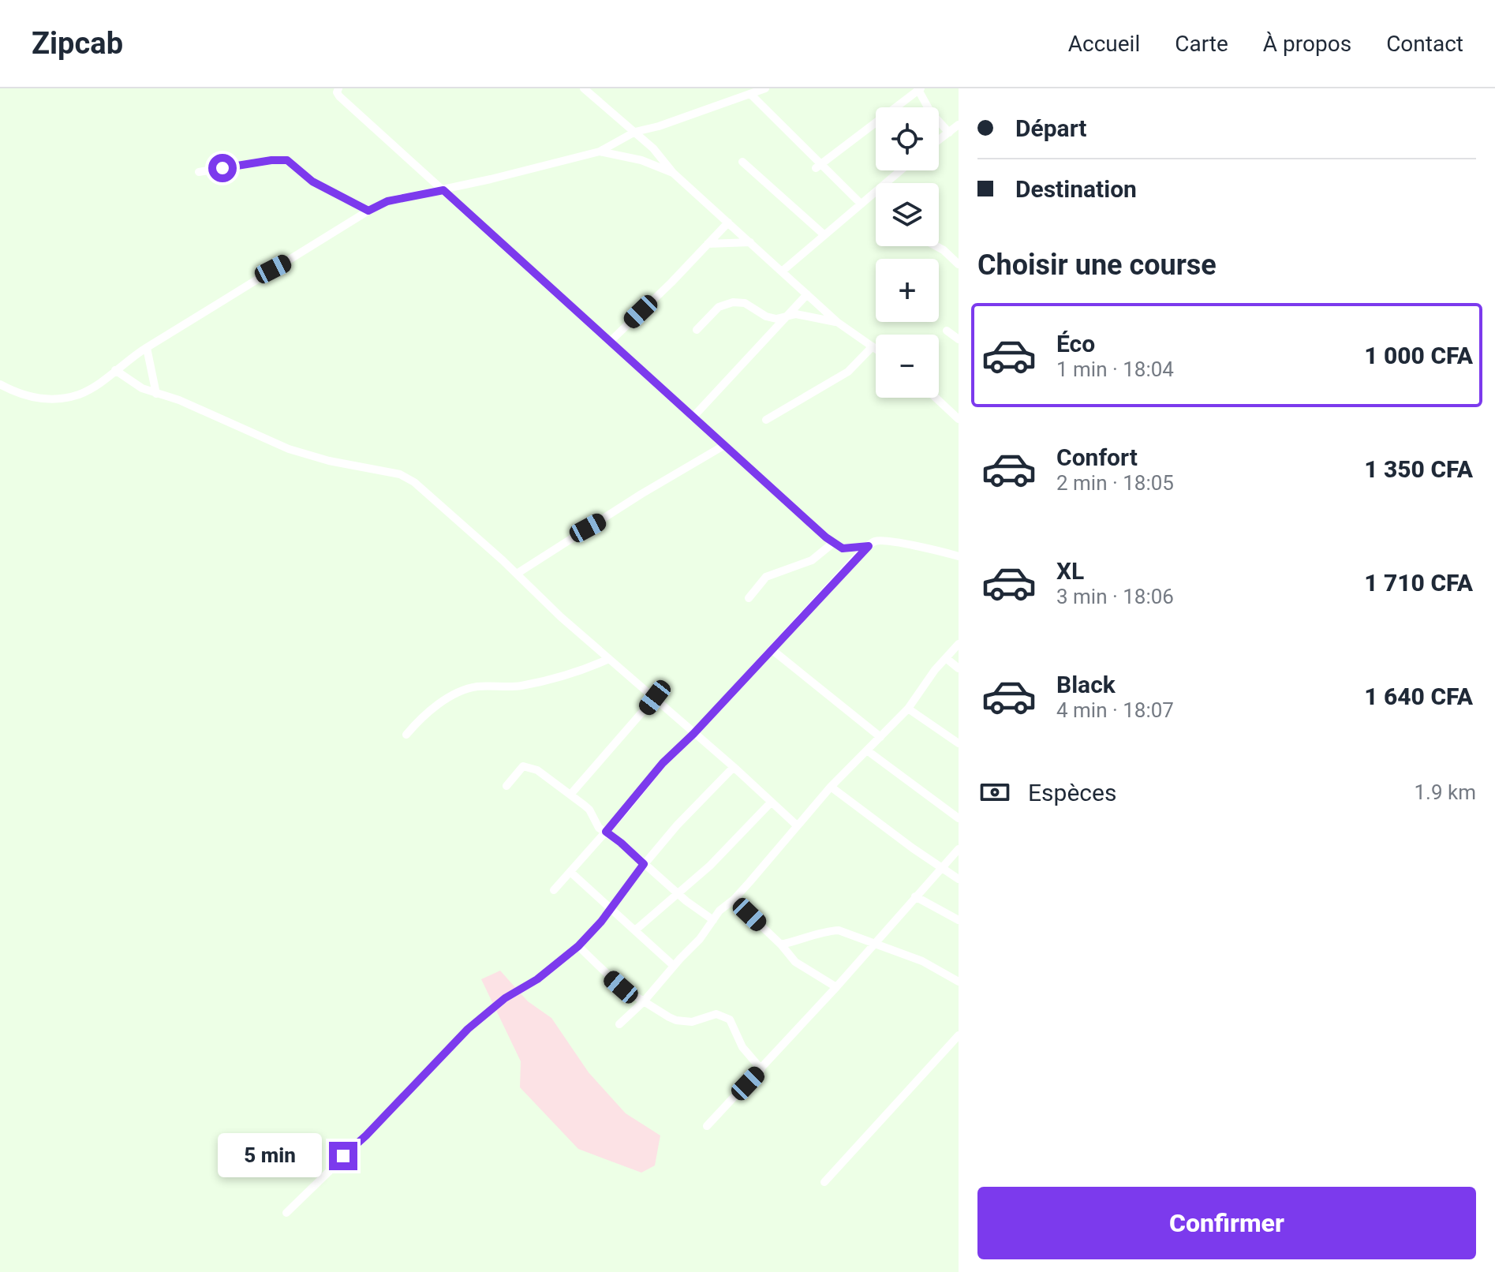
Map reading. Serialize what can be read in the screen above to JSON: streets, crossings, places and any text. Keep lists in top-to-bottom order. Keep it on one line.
{"page":{"header":"Zipcab","nav":["Accueil","Carte","À propos","Contact"],"banner":["Départ","Destination"],"map_buttons":["+","−"],"heading":"Choisir une course","list":[{"name":"Éco","note":"1 min · 18:04","value":"1 000 CFA"},{"name":"Confort","note":"2 min · 18:05","value":"1 350 CFA"},{"name":"XL","note":"3 min · 18:06","value":"1 710 CFA"},{"name":"Black","note":"4 min · 18:07","value":"1 640 CFA"}],"pay":["Espèces","1.9 km"],"bubble":"5 min","buttons":"Confirmer"}}
